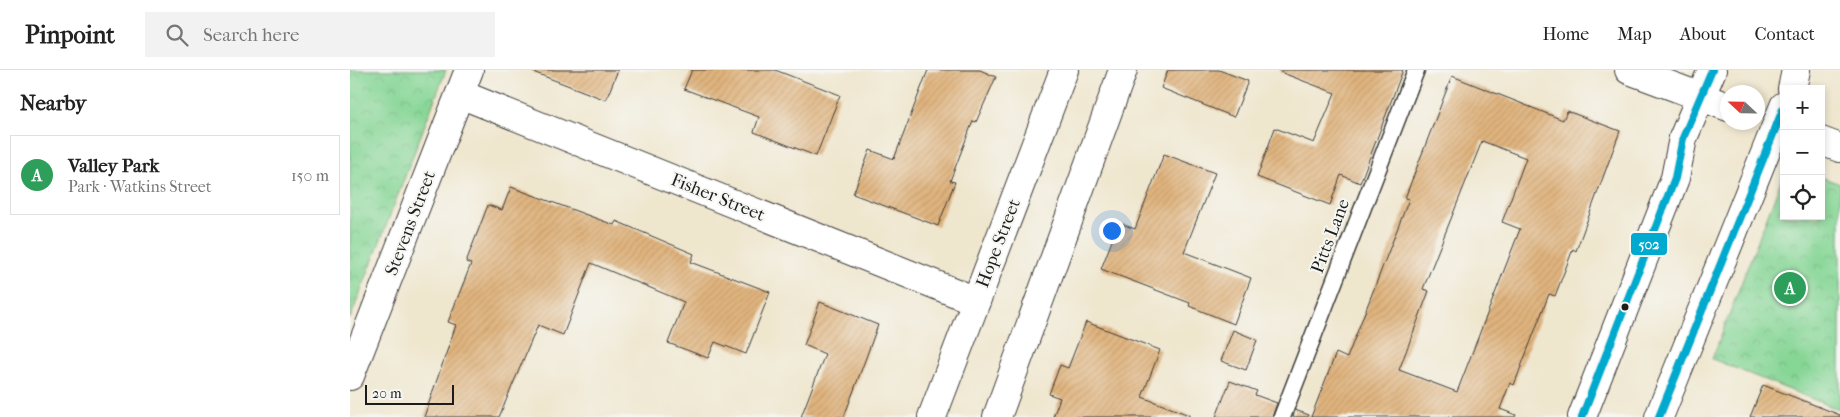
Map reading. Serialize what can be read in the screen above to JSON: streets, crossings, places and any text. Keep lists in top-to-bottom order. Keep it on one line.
{"streets":{"street":["Fisher Street","Stevens Street","Hope Street"],"lane":["Pitts Lane"]},"crossings":[["Fisher Street","Stevens Street"],["Fisher Street","Hope Street"]],"lines":["transit line 502"],"scale_bar":"20 m","north":"left","page":{"header":"Pinpoint","search":"Search here","nav":["Home","Map","About","Contact"],"heading":"Nearby","map_buttons":["+","−"],"list":[{"mark":"A","name":"Valley Park","note":"Park · Watkins Street","value":"150 m"}],"pins":"A","scale":"20 m"}}
